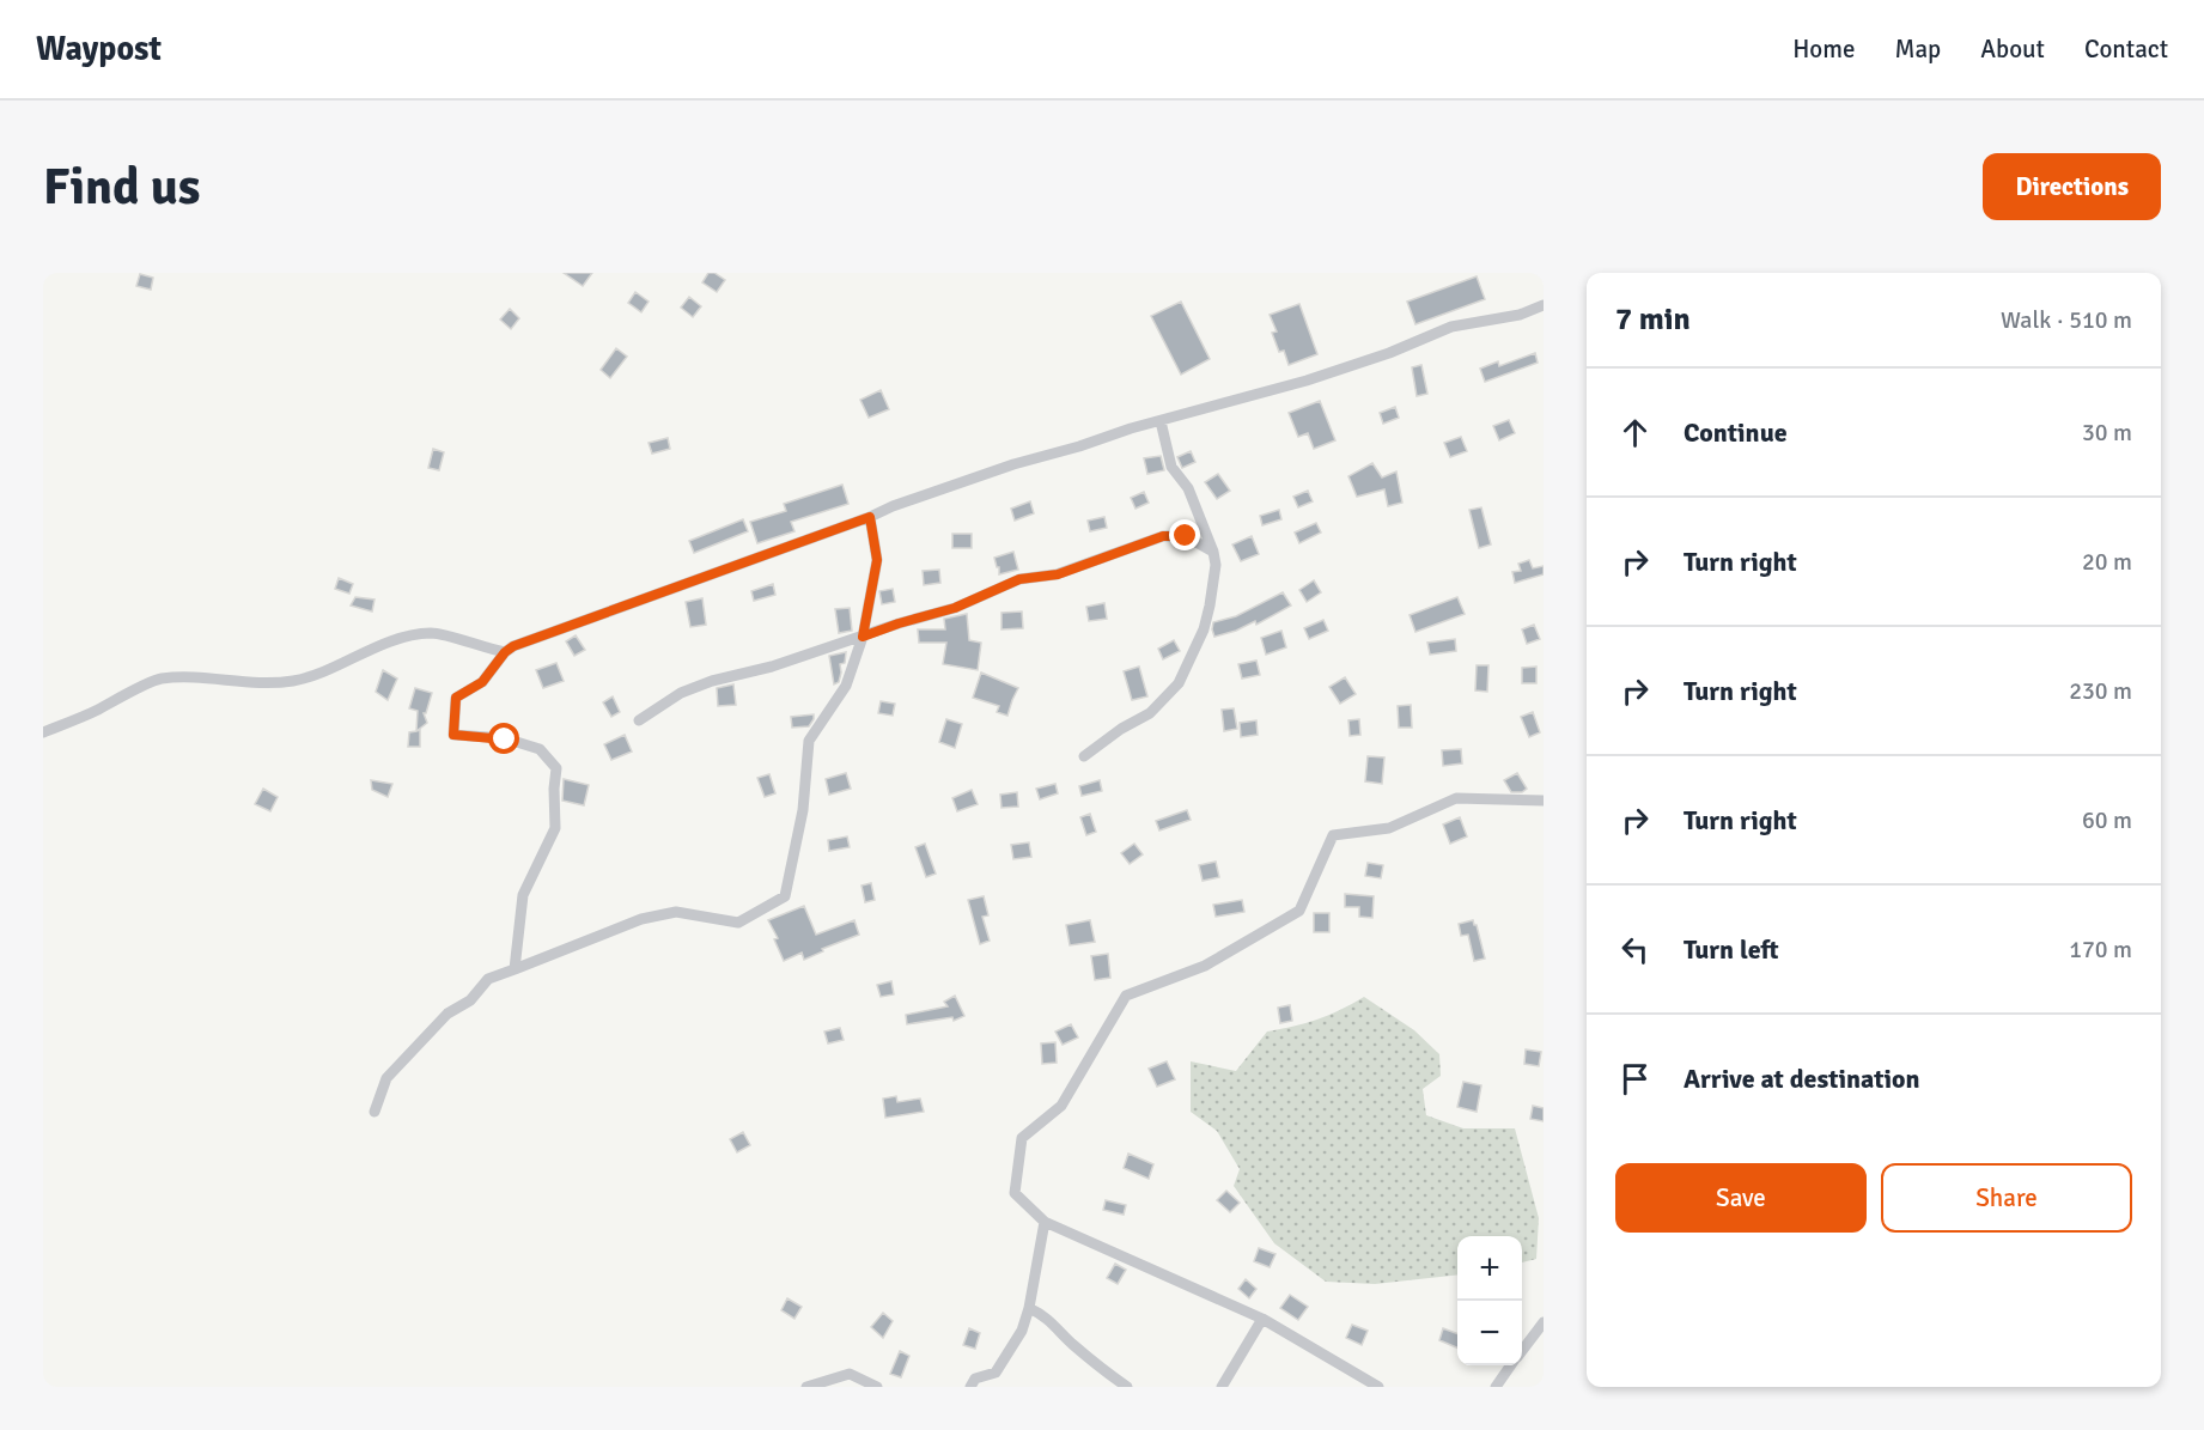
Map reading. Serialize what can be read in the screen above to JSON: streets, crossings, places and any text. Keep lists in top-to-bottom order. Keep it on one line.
{"page":{"header":"Waypost","nav":["Home","Map","About","Contact"],"buttons":["Directions",["Save","Share"]],"title":"Find us","heading":["7 min","Walk · 510 m"],"list":[["Continue","30 m"],["Turn right","20 m"],["Turn right","230 m"],["Turn right","60 m"],["Turn left","170 m"],"Arrive at destination"],"map_buttons":["+","−"]}}
